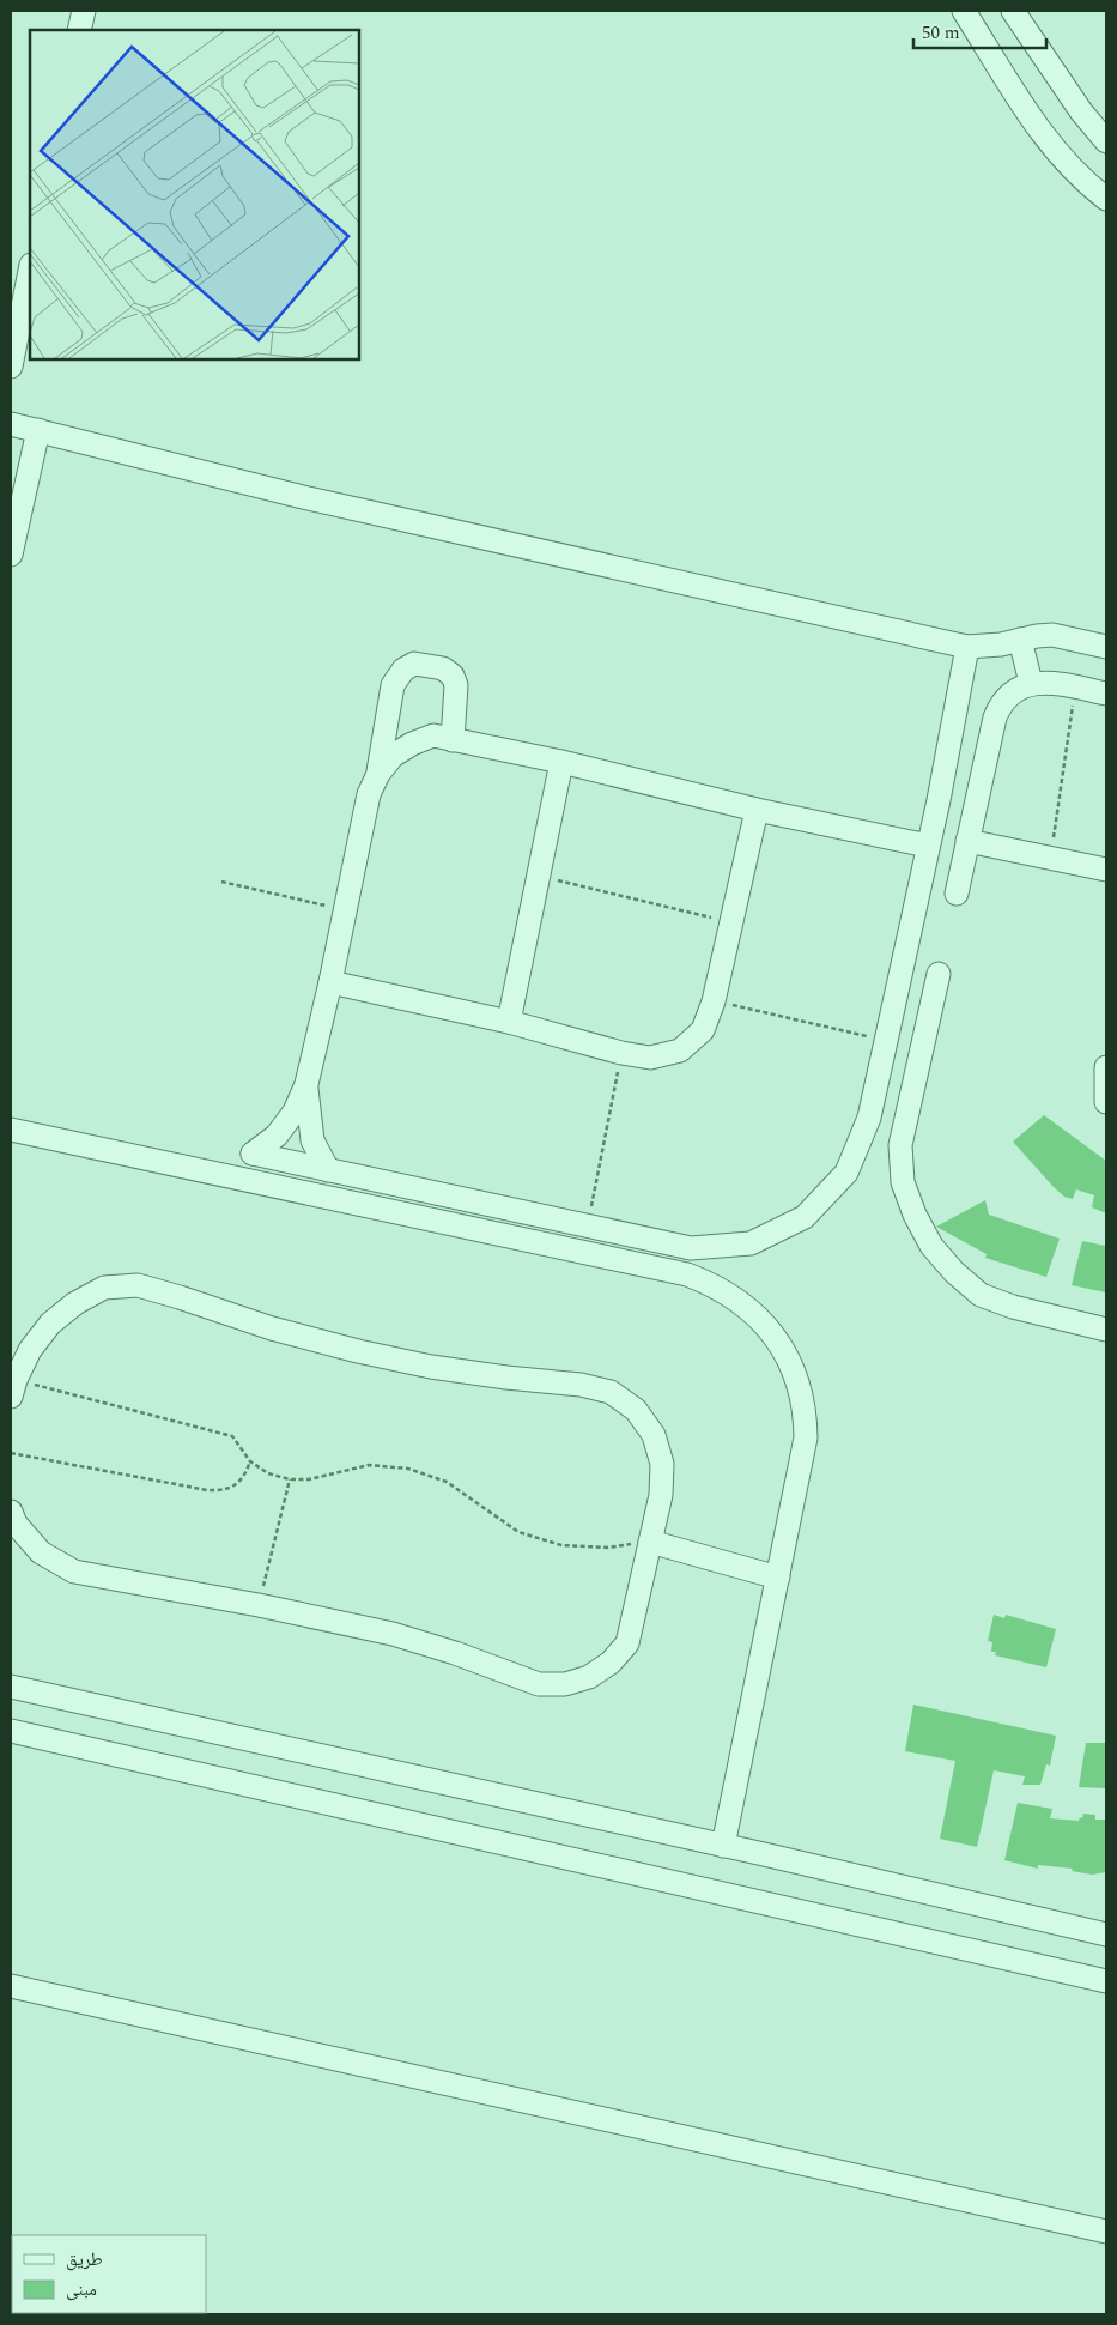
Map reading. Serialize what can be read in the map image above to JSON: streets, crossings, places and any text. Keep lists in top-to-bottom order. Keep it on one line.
{"legend":["طريق","مبنى"],"scale_bar":"50 m"}
